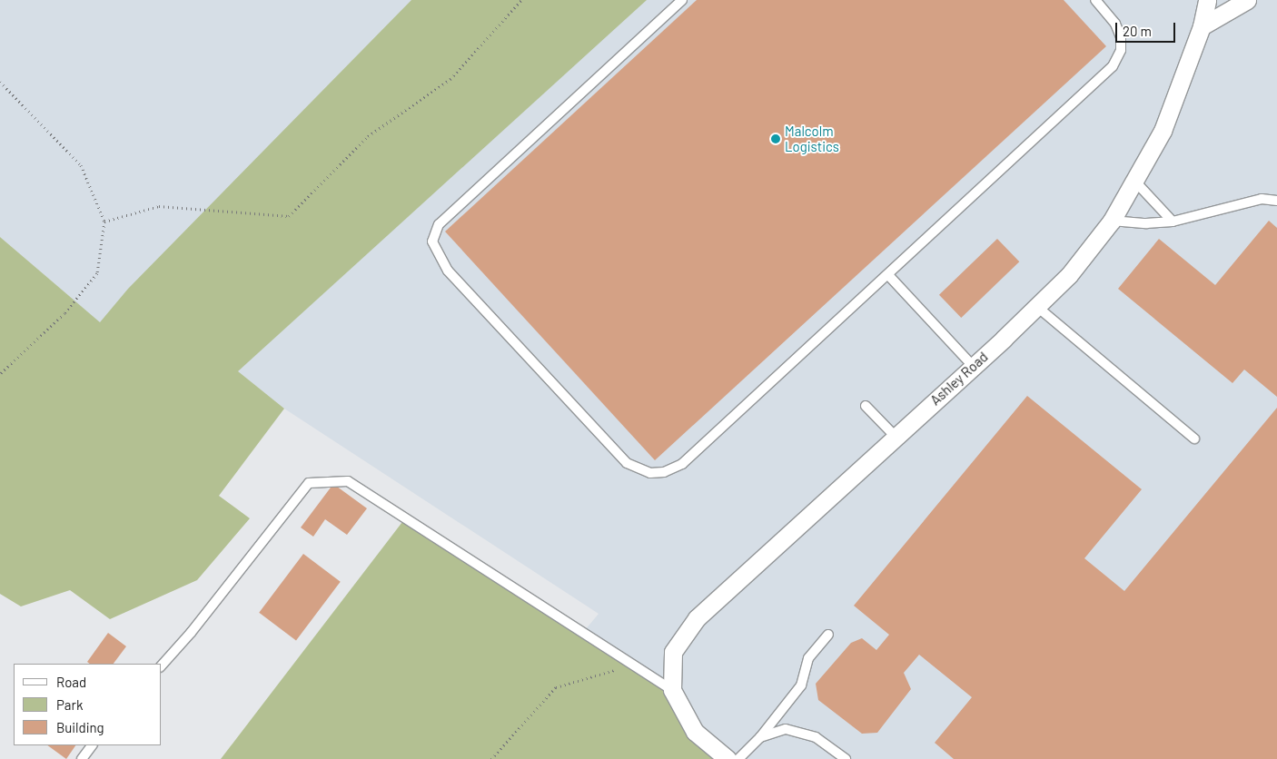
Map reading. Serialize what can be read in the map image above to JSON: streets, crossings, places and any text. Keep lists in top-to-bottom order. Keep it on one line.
{"streets":{"street":["Ashley Road"]},"places":["Malcolm Logistics"],"legend":["Road","Park","Building"],"scale_bar":"20 m"}
